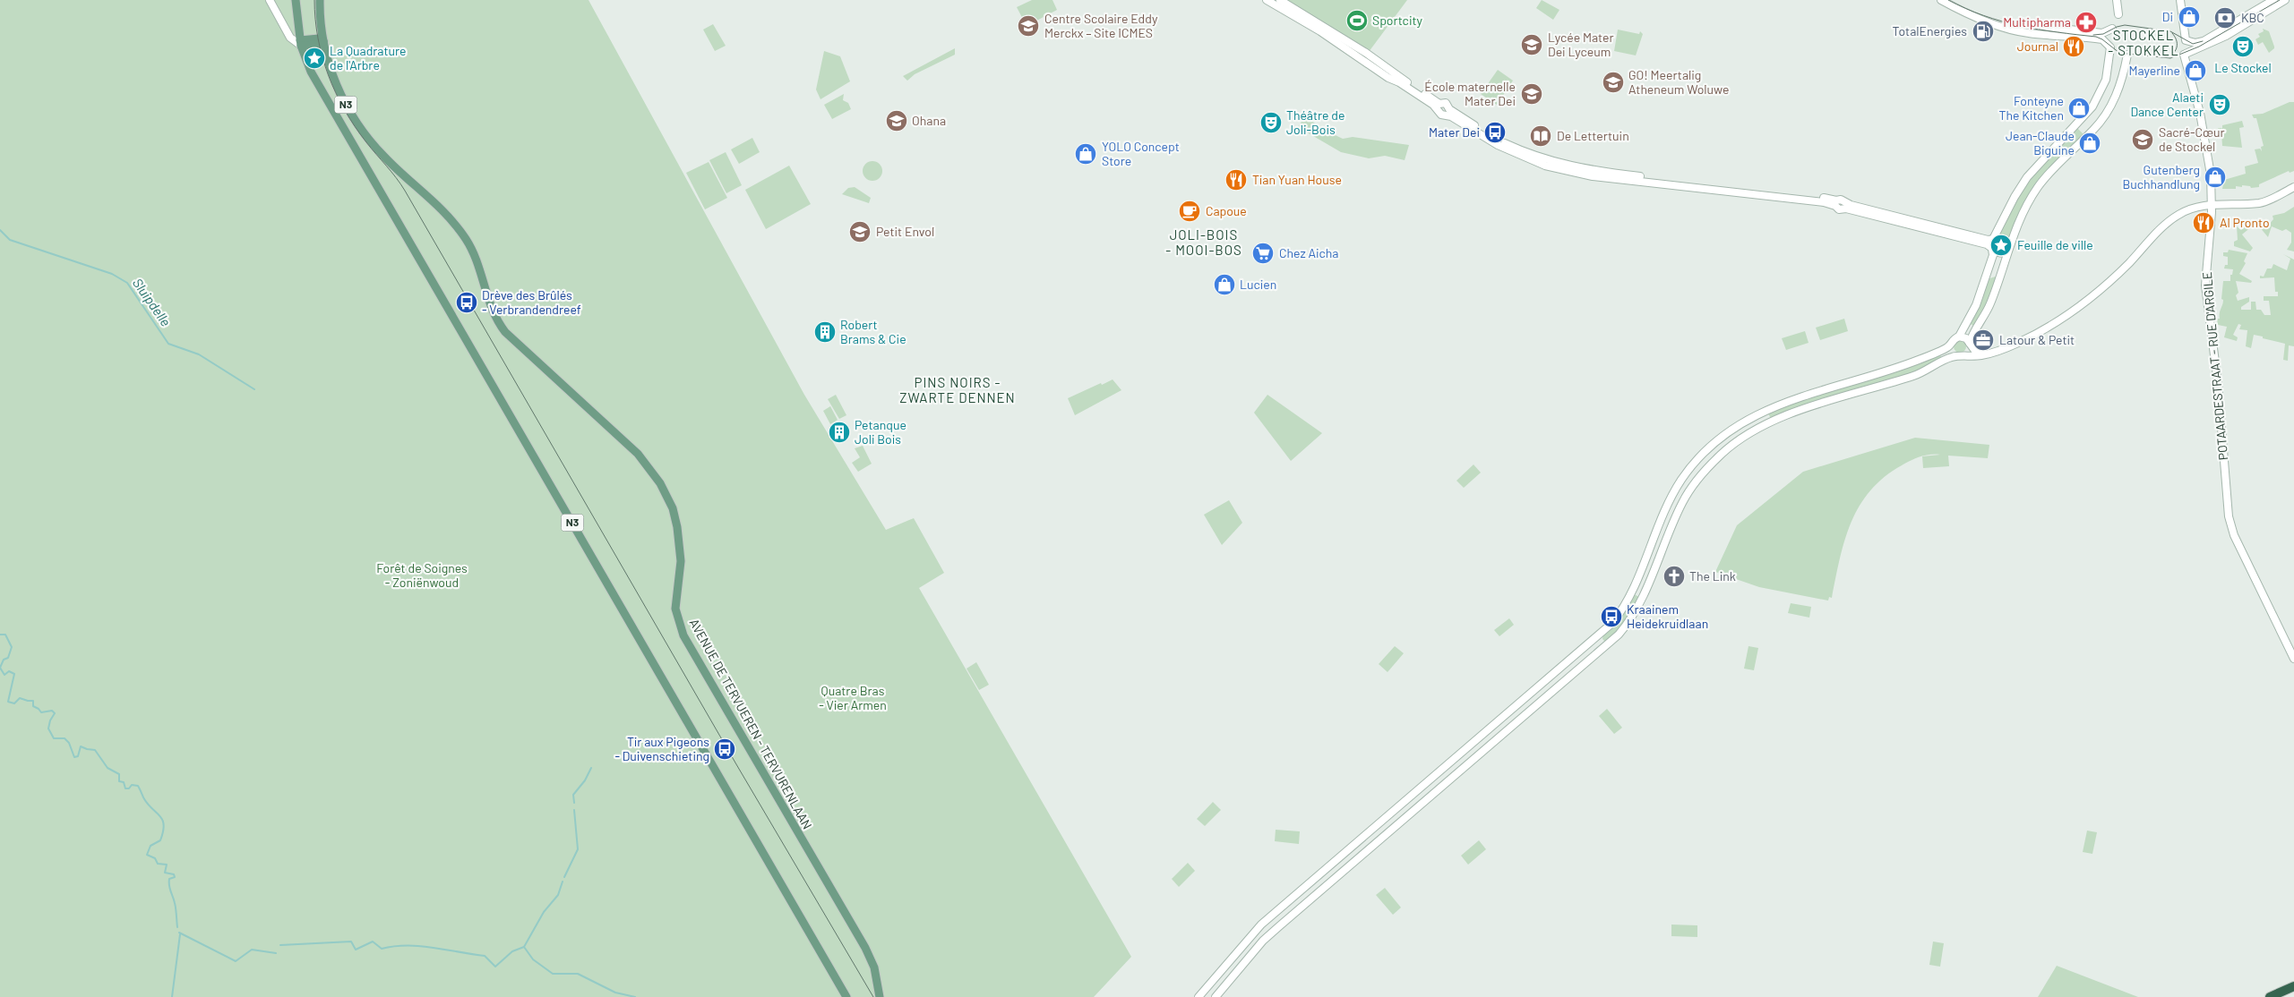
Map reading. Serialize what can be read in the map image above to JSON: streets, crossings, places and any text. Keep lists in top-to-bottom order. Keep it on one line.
{"streets":{"main road":["N3","AVENUE DE TERVUEREN - TERVURENLAAN"],"street":["POTAARDESTRAAT - RUE D'ARGILE"]},"crossings":[["N3","AVENUE DE TERVUEREN - TERVURENLAAN"]],"districts":["STOCKEL - STOKKEL","JOLI-BOIS - MOOI-BOS","PINS NOIRS - ZWARTE DENNEN"],"water":["Sluipdelle"],"parks":["Forêt de Soignes - Zoniënwoud","Quatre Bras - Vier Armen"],"places":{"shop":["Di","Mayerline","Fonteyne The Kitchen","Jean-Claude Biguine","YOLO Concept Store","Gutenberg Buchhandlung","Lucien"],"bank":["KBC"],"sports":["Sportcity"],"pharmacy":["Multipharma"],"school or university":["Centre Scolaire Eddy Merckx – Site ICMES","Lycée Mater Dei Lyceum","GO! Meertalig Atheneum Woluwe","École maternelle Mater Dei","Ohana","Sacré-Cœur de Stockel","Petit Envol"],"fuel station":["TotalEnergies"],"restaurant":["Journal","Tian Yuan House","Al Pronto"],"theatre":["Le Stockel","Alaeti Dance Center","Théâtre de Joli-Bois"],"place":["La Quadrature de l'Arbre","Feuille de ville"],"bus stop":["Mater Dei","Drève des Brûlés - Verbrandendreef","Kraainem Heidekruidlaan","Tir aux Pigeons - Duivenschieting"],"library":["De Lettertuin"],"cafe":["Capoue"],"supermarket":["Chez Aicha"],"building":["Robert Brams & Cie","Petanque Joli Bois"],"office":["Latour & Petit"],"church":["The Link"]}}
